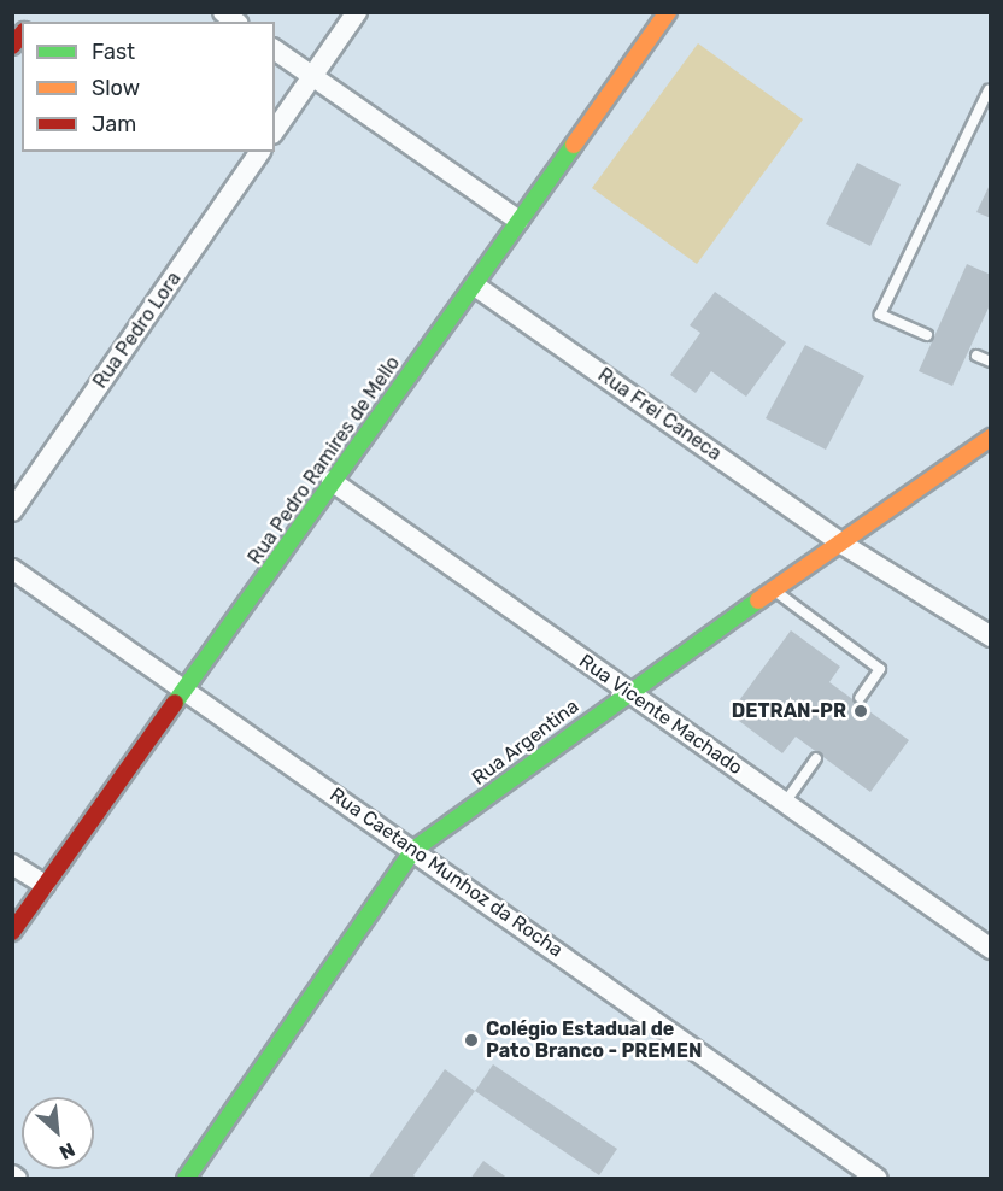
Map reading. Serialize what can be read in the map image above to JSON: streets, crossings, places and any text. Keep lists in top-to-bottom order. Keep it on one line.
{"streets":{"street":["Rua Pedro Lora","Rua Frei Caneca","Rua Pedro Ramires de Mello","Rua Vicente Machado","Rua Argentina","Rua Caetano Munhoz da Rocha"]},"crossings":[["Rua Frei Caneca","Rua Pedro Ramires de Mello"],["Rua Frei Caneca","Rua Argentina"],["Rua Pedro Ramires de Mello","Rua Vicente Machado"],["Rua Pedro Ramires de Mello","Rua Caetano Munhoz da Rocha"],["Rua Vicente Machado","Rua Argentina"],["Rua Argentina","Rua Caetano Munhoz da Rocha"]],"places":["DETRAN-PR","Colégio Estadual de Pato Branco - PREMEN"],"legend":["Fast","Slow","Jam"],"north":"bottom right"}
